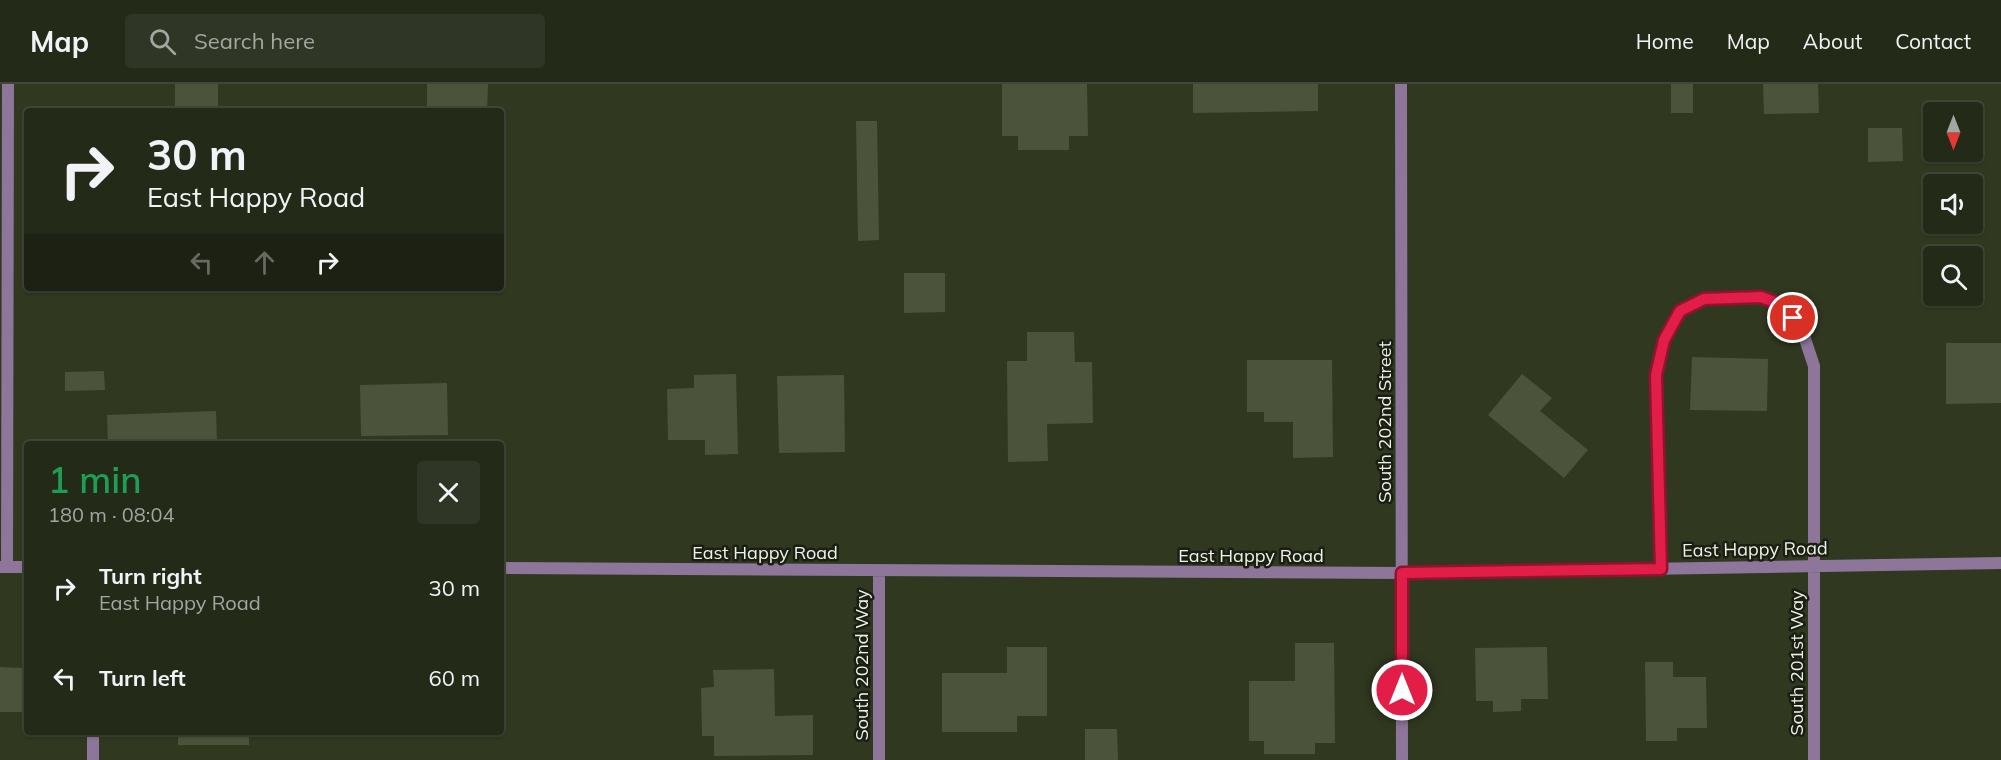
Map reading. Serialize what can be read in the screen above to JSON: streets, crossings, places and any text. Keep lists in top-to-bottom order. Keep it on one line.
{"streets":{"street":["South 202nd Street","East Happy Road","South 201st Way","South 202nd Way"]},"crossings":[["South 202nd Street","East Happy Road"],["East Happy Road","South 201st Way"],["East Happy Road","South 202nd Way"]],"north":"bottom","page":{"header":"Map","search":"Search here","nav":["Home","Map","About","Contact"],"turn":["30 m","East Happy Road"],"heading":["1 min","180 m · 08:04"],"list":[{"name":"Turn right","note":"East Happy Road","value":"30 m"},{"name":"Turn left","value":"60 m"}]}}
